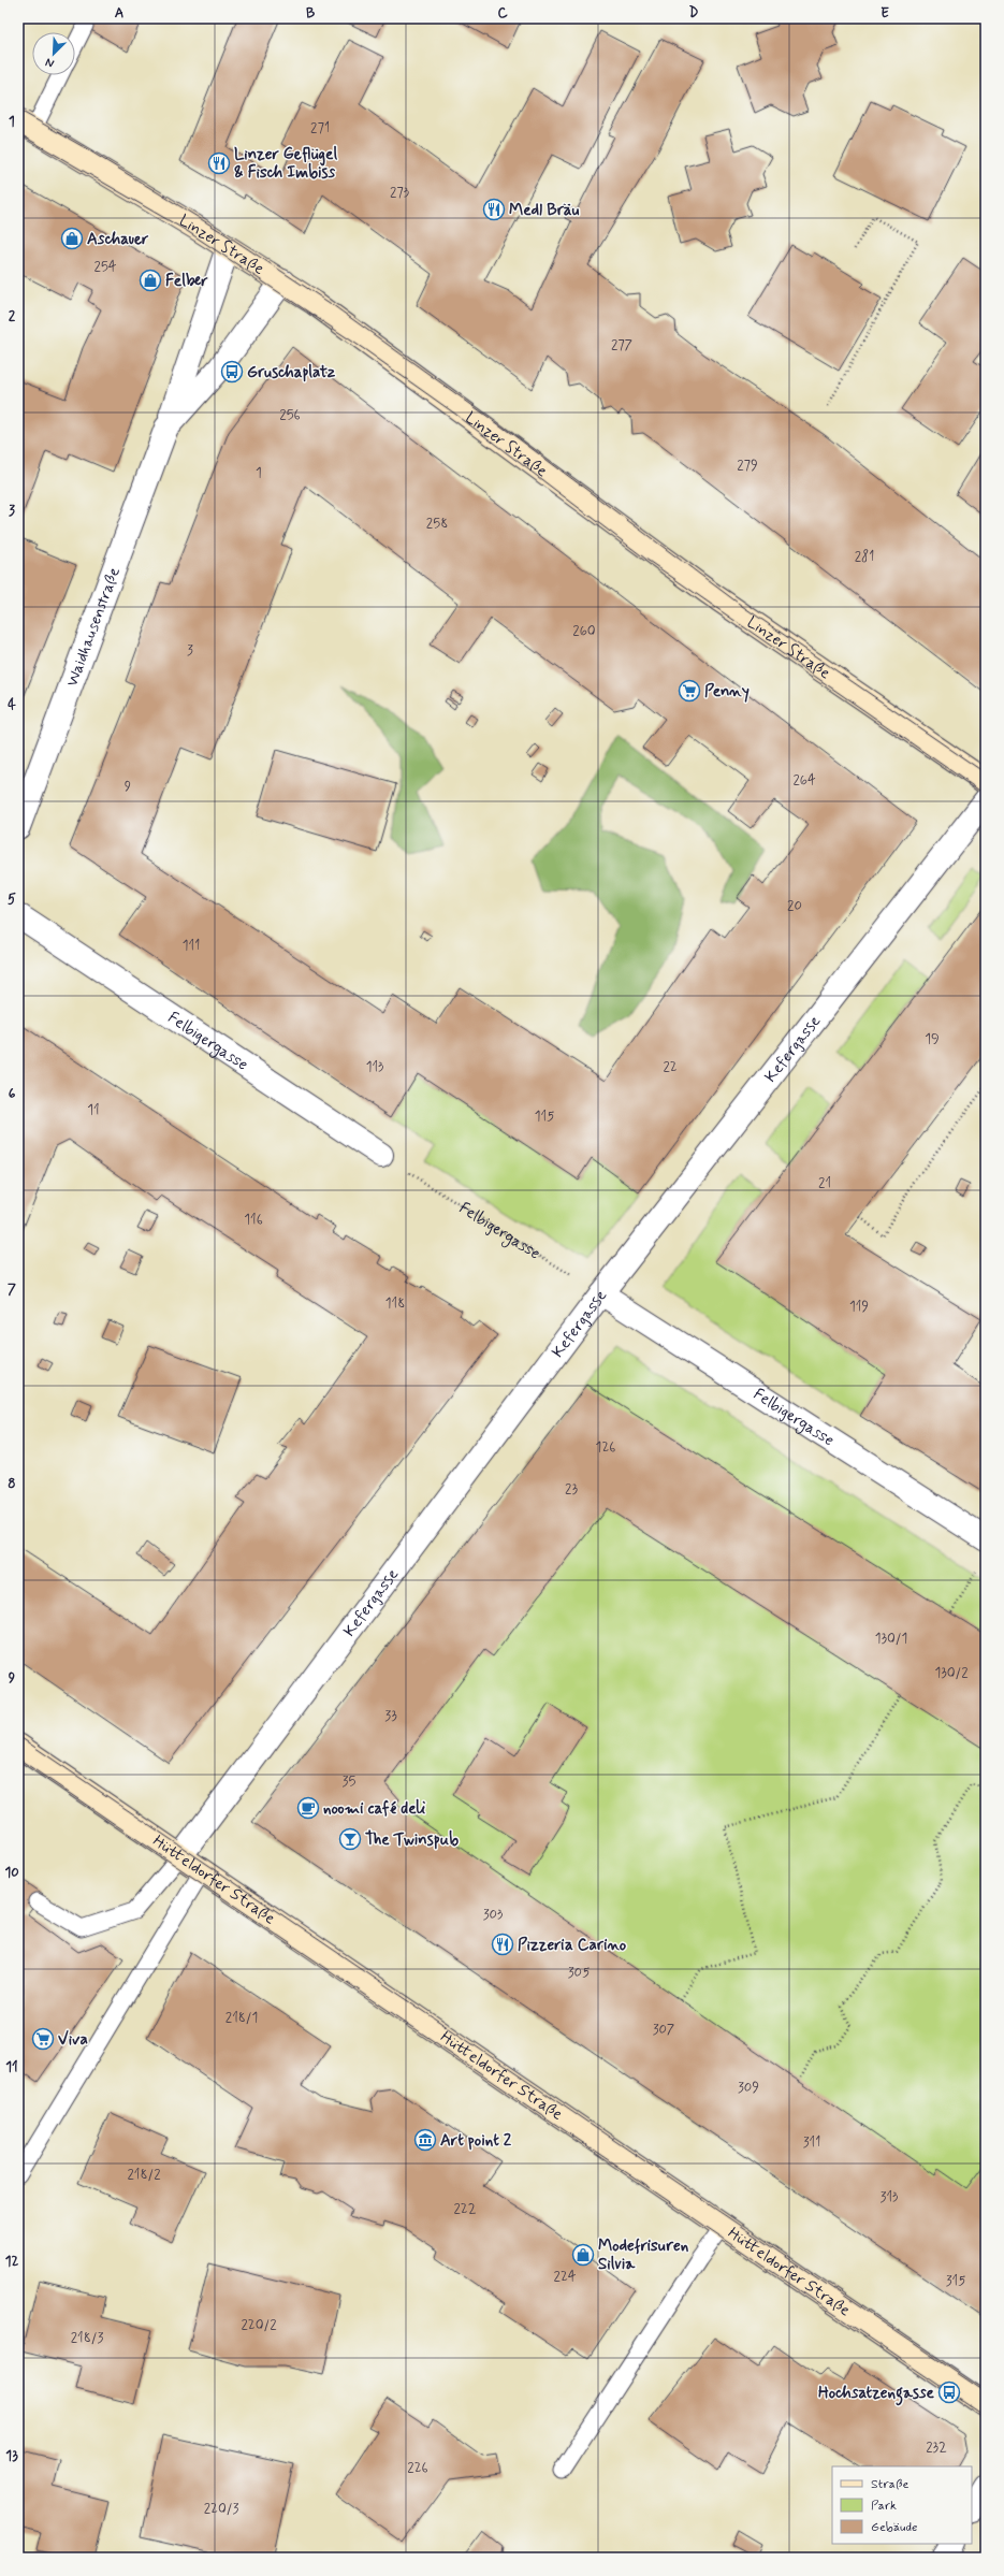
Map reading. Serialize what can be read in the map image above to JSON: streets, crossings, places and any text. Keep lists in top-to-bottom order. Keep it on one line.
{"streets":{"main road":["Linzer Straße","Hütteldorfer Straße"],"street":["Waidhausenstraße","Felbigergasse","Kefergasse"]},"crossings":[["Linzer Straße","Waidhausenstraße"],["Felbigergasse","Kefergasse"],["Kefergasse","Hütteldorfer Straße"]],"places":{"restaurant":["Linzer Geflügel & Fisch Imbiss","Medl Bräu","Pizzeria Carino"],"shop":["Aschauer","Felber","Modefrisuren Silvia"],"bus stop":["Gruschaplatz","Hochsatzengasse"],"supermarket":["Penny","Viva"],"cafe":["noomi café deli"],"bar":["The Twinspub"],"museum":["Art point 2"]},"house_numbers":["271","273","254","277","256","279","1","258","281","260","3","264","9","20","111","19","113","22","11","115","21","116","118","119","126","23","130/1","130/2","33","35","303","305","218/1","307","309","311","218/2","313","222","224","315","220/2","218/3","232","226","220/3"],"legend":["Straße","Park","Gebäude"],"north":"bottom left","grid":{"columns":["A","B","C","D","E"],"rows":["1","2","3","4","5","6","7","8","9","10","11","12","13"]}}
